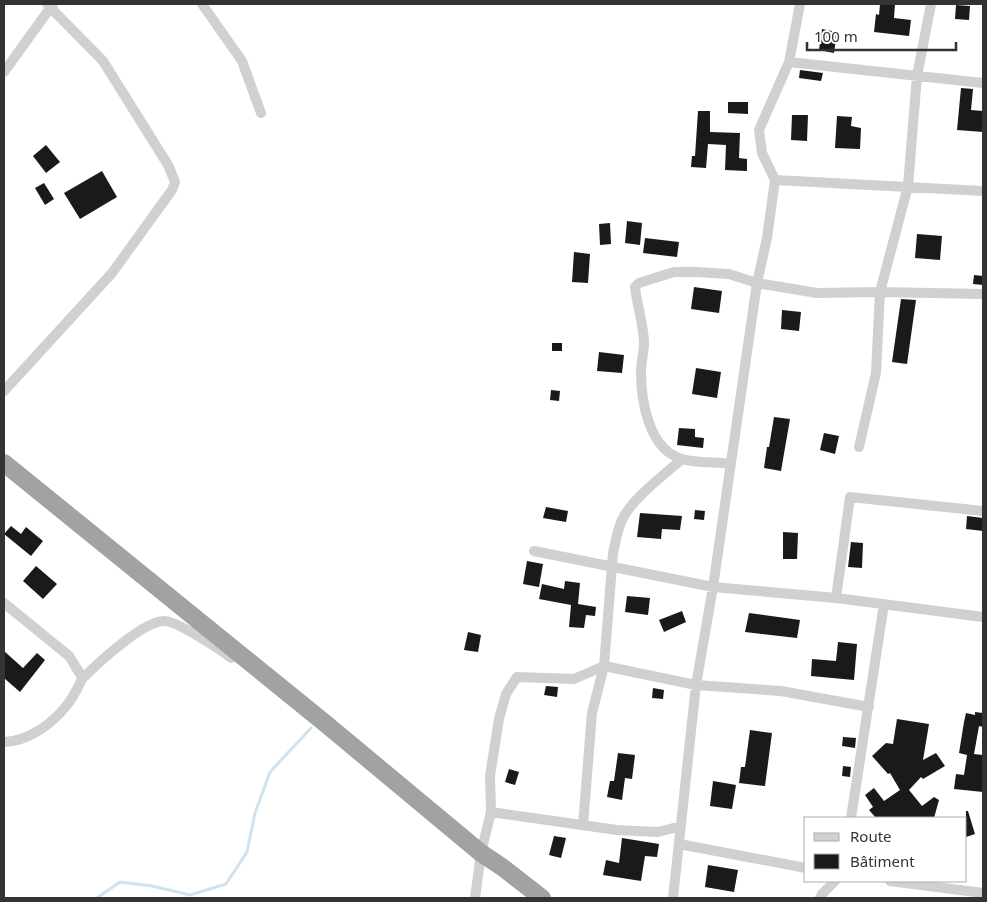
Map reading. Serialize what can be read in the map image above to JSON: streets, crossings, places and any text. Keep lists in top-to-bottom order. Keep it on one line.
{"legend":["Route","Bâtiment"],"scale_bar":"100 m"}
